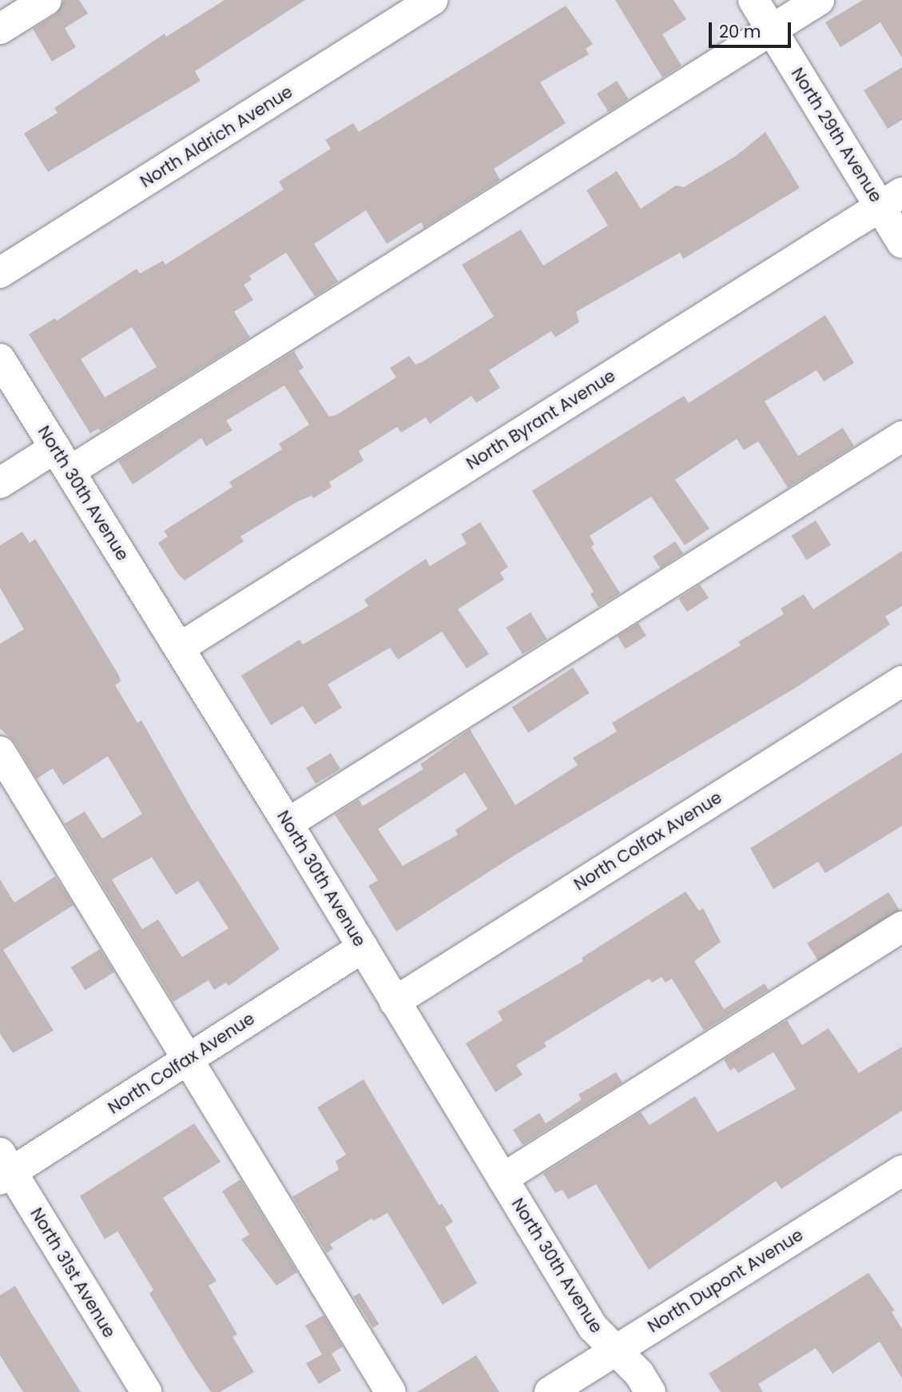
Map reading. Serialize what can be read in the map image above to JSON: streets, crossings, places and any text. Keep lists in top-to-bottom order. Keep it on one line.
{"streets":{"street":["North 29th Avenue","North Aldrich Avenue","North Byrant Avenue","North 30th Avenue","North Colfax Avenue","North 31st Avenue","North Dupont Avenue"]},"crossings":[["North 29th Avenue","North Byrant Avenue"],["North Byrant Avenue","North 30th Avenue"],["North 30th Avenue","North Colfax Avenue"],["North 30th Avenue","North Dupont Avenue"],["North Colfax Avenue","North 31st Avenue"]],"scale_bar":"20 m"}
